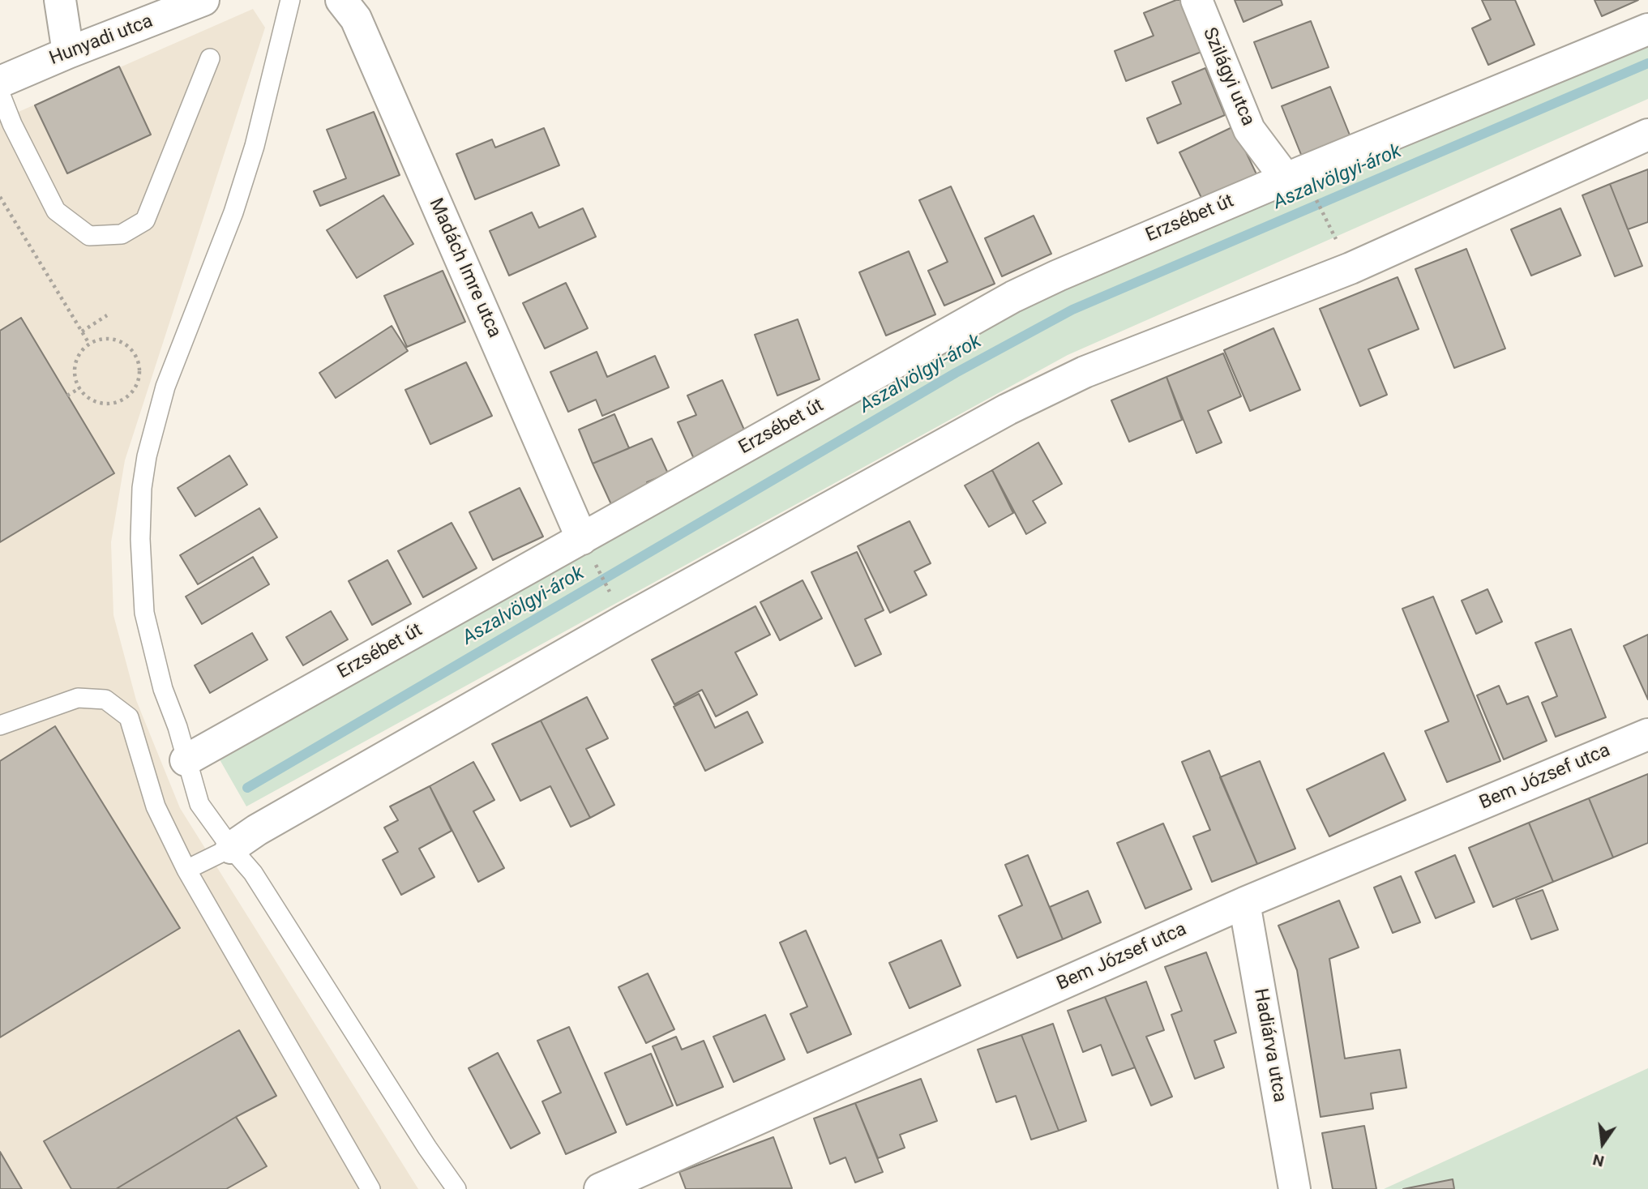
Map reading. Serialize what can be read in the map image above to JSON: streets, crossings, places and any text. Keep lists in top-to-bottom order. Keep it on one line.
{"streets":{"street":["Hunyadi utca","Szilágyi utca","Erzsébet út","Madách Imre utca","Bem József utca","Hadiárva utca"]},"crossings":[["Szilágyi utca","Erzsébet út"],["Erzsébet út","Madách Imre utca"],["Bem József utca","Hadiárva utca"]],"water":["Aszalvölgyi-árok"],"north":"bottom"}
